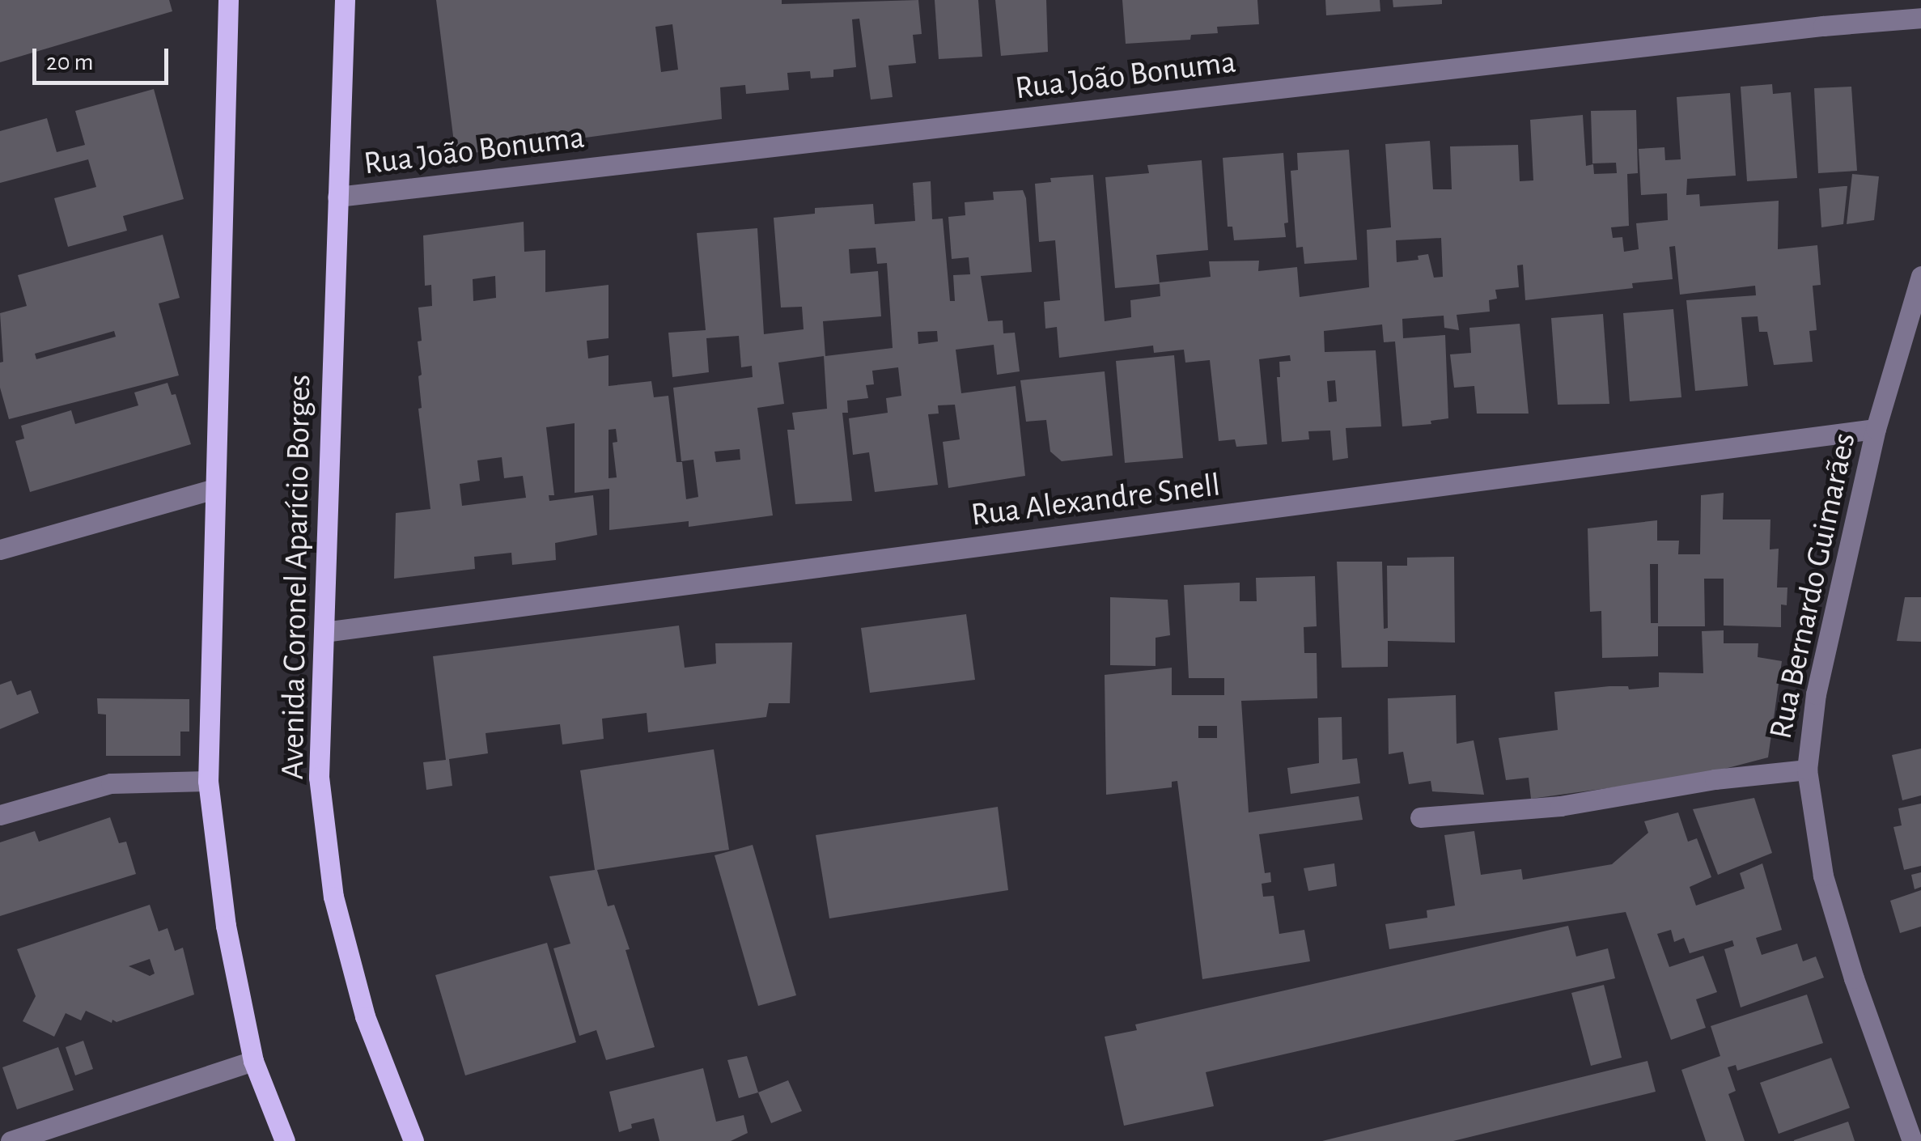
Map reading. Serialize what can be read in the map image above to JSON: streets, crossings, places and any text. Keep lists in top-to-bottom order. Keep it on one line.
{"streets":{"main road":["Avenida Coronel Aparício Borges"],"street":["Rua João Bonuma","Rua Alexandre Snell","Rua Bernardo Guimarães"]},"crossings":[["Rua João Bonuma","Avenida Coronel Aparício Borges"],["Rua Alexandre Snell","Avenida Coronel Aparício Borges"],["Rua Alexandre Snell","Rua Bernardo Guimarães"]],"scale_bar":"20 m"}
